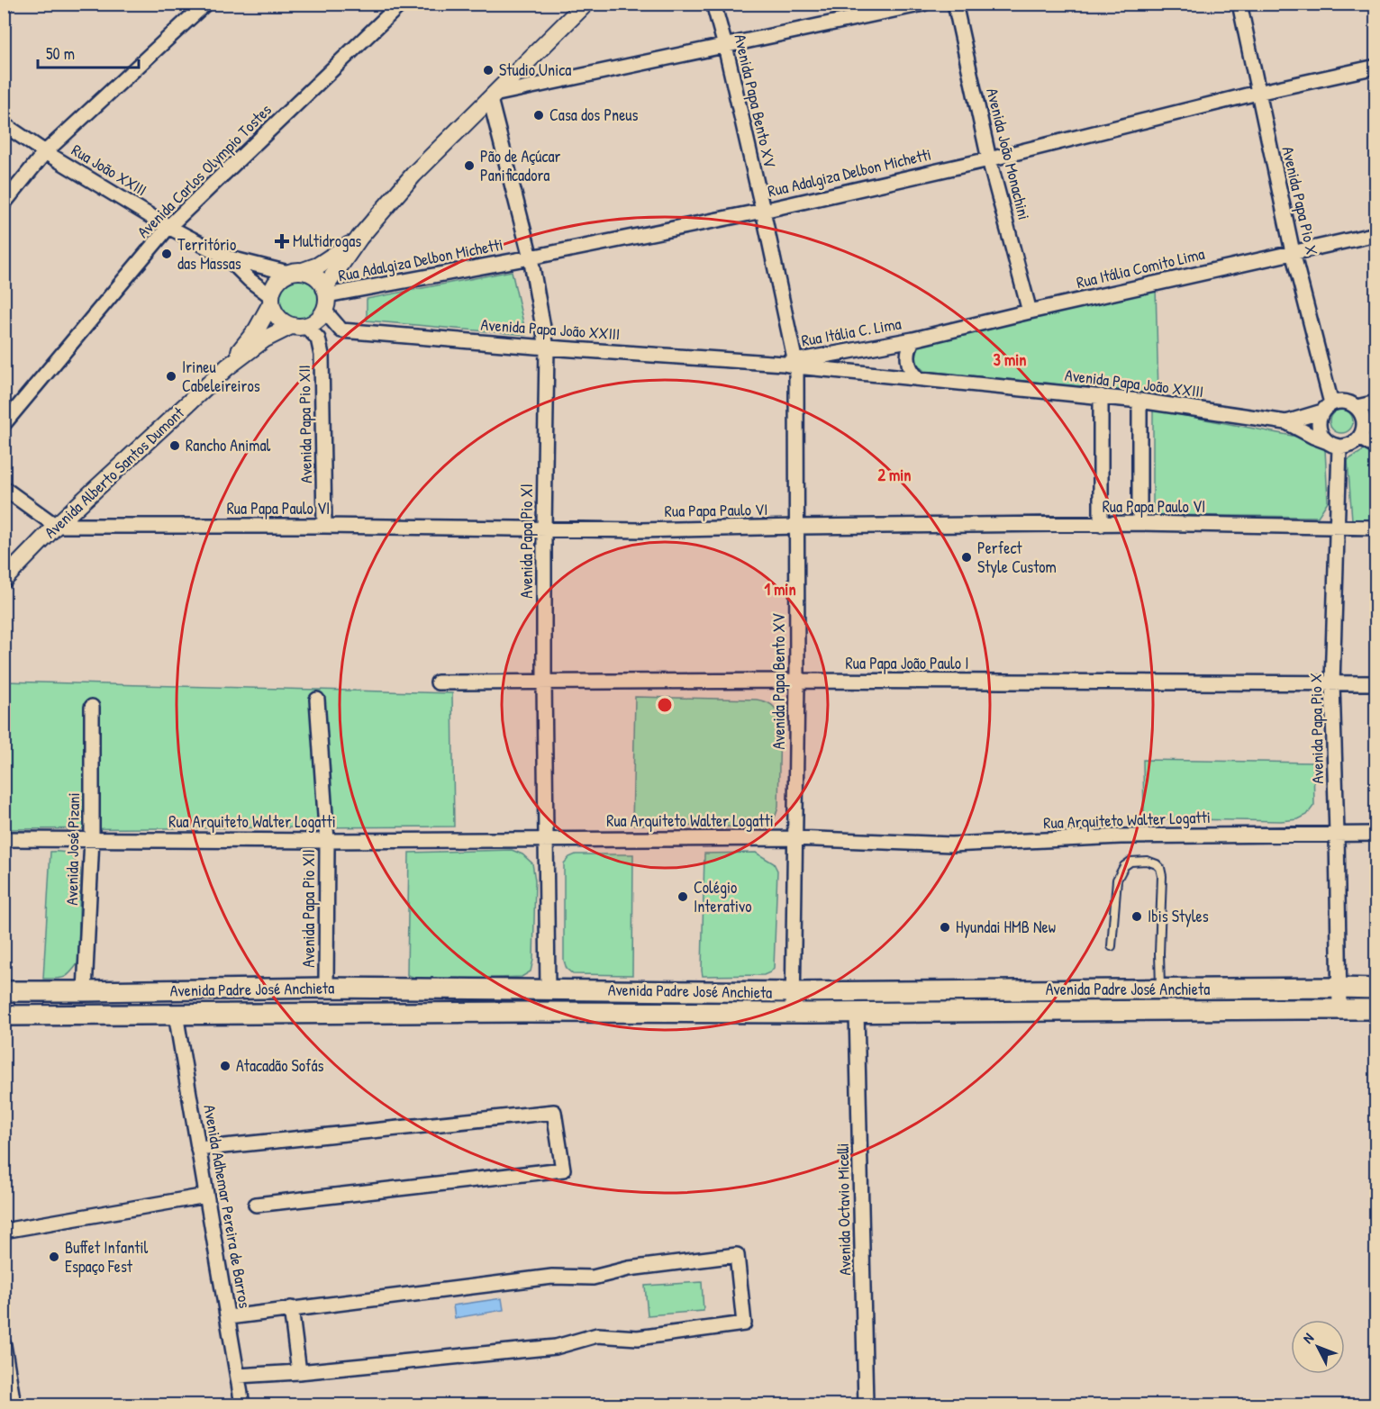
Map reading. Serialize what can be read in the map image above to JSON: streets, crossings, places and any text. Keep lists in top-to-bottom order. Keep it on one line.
{"streets":{"main road":["Avenida Padre José Anchieta"],"street":["Avenida Papa Bento XV","Avenida João Monachini","Rua João XXIII","Avenida Carlos Olympio Tostes","Rua Adalgiza Delbon Michetti","Avenida Papa Pio X","Rua Itália Comito Lima","Avenida Papa João XXIII","Rua Itália C. Lima","Avenida Papa Pio XII","Avenida Alberto Santos Dumont","Rua Papa Paulo VI","Avenida Papa Pio XI","Rua Papa João Paulo I","Rua Arquiteto Walter Logatti","Avenida José Pizani","Avenida Adhemar Pereira de Barros","Avenida Octavio Micelli"]},"crossings":[["Avenida Papa Bento XV","Rua Adalgiza Delbon Michetti"],["Avenida Papa Bento XV","Avenida Papa João XXIII"],["Avenida Papa Bento XV","Rua Itália C. Lima"],["Avenida Papa Bento XV","Rua Papa Paulo VI"],["Avenida Papa Bento XV","Rua Papa João Paulo I"],["Avenida Papa Bento XV","Rua Arquiteto Walter Logatti"],["Avenida Papa Bento XV","Avenida Padre José Anchieta"],["Avenida João Monachini","Rua Adalgiza Delbon Michetti"],["Avenida João Monachini","Rua Itália Comito Lima"],["Rua João XXIII","Avenida Carlos Olympio Tostes"],["Rua João XXIII","Rua Adalgiza Delbon Michetti"],["Rua João XXIII","Avenida Papa João XXIII"],["Rua João XXIII","Avenida Papa Pio XII"],["Rua João XXIII","Avenida Alberto Santos Dumont"],["Rua Adalgiza Delbon Michetti","Avenida Papa Pio X"],["Rua Adalgiza Delbon Michetti","Avenida Papa João XXIII"],["Rua Adalgiza Delbon Michetti","Avenida Papa Pio XII"],["Rua Adalgiza Delbon Michetti","Avenida Alberto Santos Dumont"],["Rua Adalgiza Delbon Michetti","Avenida Papa Pio XI"],["Avenida Papa Pio X","Rua Itália Comito Lima"],["Avenida Papa Pio X","Avenida Papa João XXIII"],["Avenida Papa Pio X","Rua Papa Paulo VI"],["Avenida Papa Pio X","Rua Papa João Paulo I"],["Avenida Papa Pio X","Rua Arquiteto Walter Logatti"],["Avenida Papa Pio X","Avenida Padre José Anchieta"],["Rua Itália Comito Lima","Rua Itália C. Lima"],["Avenida Papa João XXIII","Rua Itália C. Lima"],["Avenida Papa João XXIII","Avenida Papa Pio XII"],["Avenida Papa João XXIII","Avenida Alberto Santos Dumont"],["Avenida Papa João XXIII","Avenida Papa Pio XI"],["Avenida Papa Pio XII","Avenida Alberto Santos Dumont"],["Avenida Papa Pio XII","Rua Papa Paulo VI"],["Avenida Papa Pio XII","Rua Arquiteto Walter Logatti"],["Avenida Papa Pio XII","Avenida Padre José Anchieta"],["Avenida Alberto Santos Dumont","Rua Papa Paulo VI"],["Rua Papa Paulo VI","Avenida Papa Pio XI"],["Avenida Papa Pio XI","Rua Papa João Paulo I"],["Avenida Papa Pio XI","Rua Arquiteto Walter Logatti"],["Avenida Papa Pio XI","Avenida Padre José Anchieta"],["Rua Arquiteto Walter Logatti","Avenida José Pizani"],["Avenida José Pizani","Avenida Padre José Anchieta"],["Avenida Padre José Anchieta","Avenida Adhemar Pereira de Barros"],["Avenida Padre José Anchieta","Avenida Octavio Micelli"]],"places":{"other":["Studio Unica","Casa dos Pneus","Pão de Açúcar Panificadora","Território das Massas","Irineu Cabeleireiros","Rancho Animal","Perfect Style Custom","Colégio Interativo","Ibis Styles","Hyundai HMB New","Atacadão Sofás","Buffet Infantil Espaço Fest"],"health":["Multidrogas"]},"scale_bar":"50 m","north":"top left","rings":["3 min","2 min","1 min"]}
